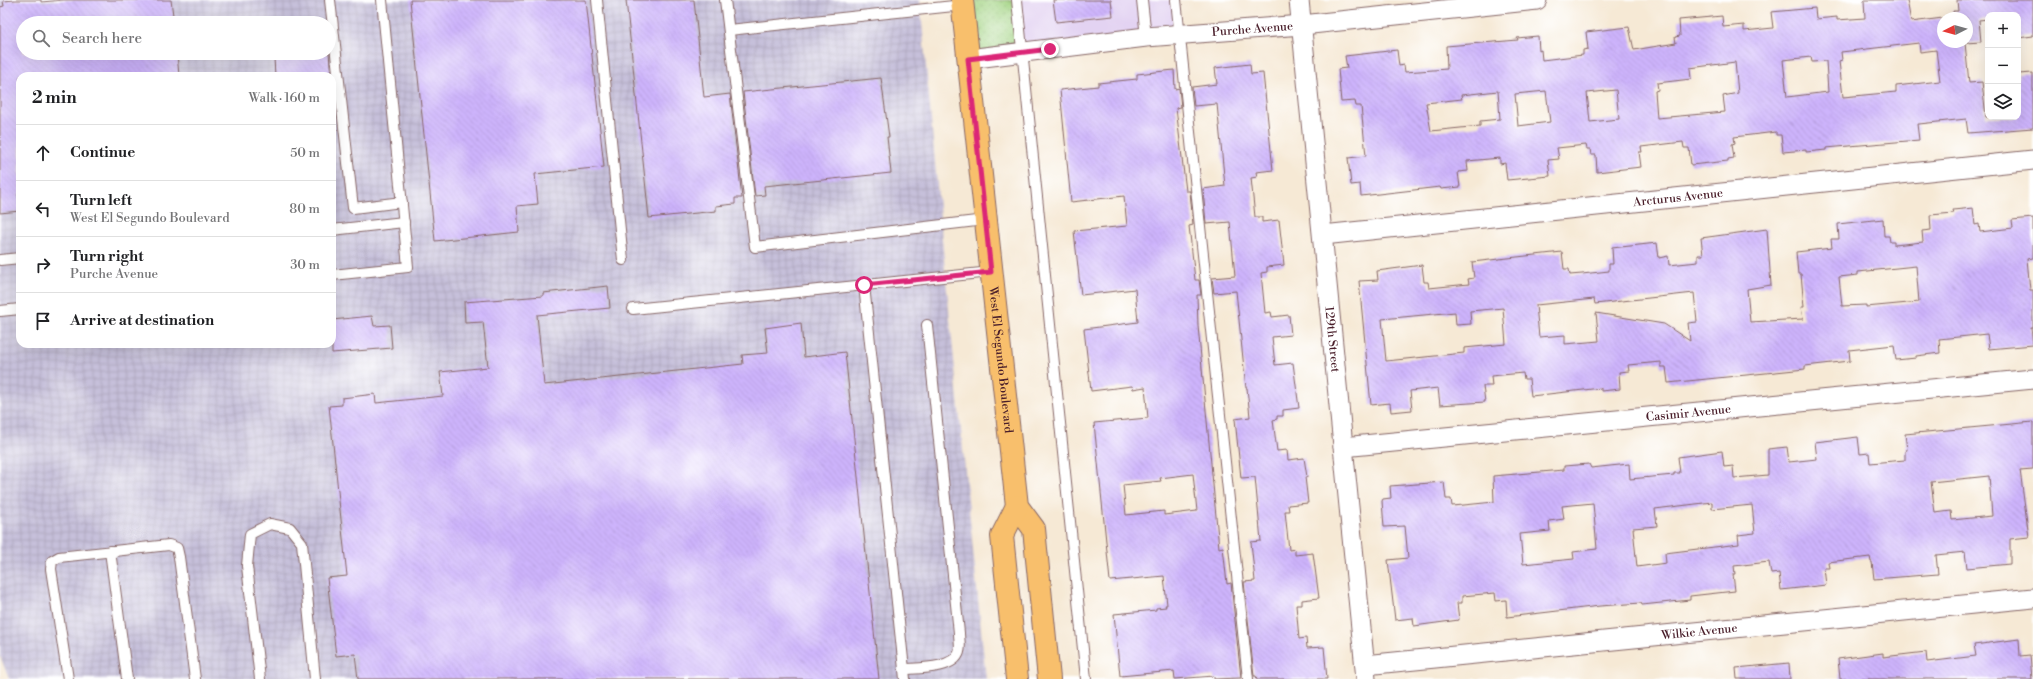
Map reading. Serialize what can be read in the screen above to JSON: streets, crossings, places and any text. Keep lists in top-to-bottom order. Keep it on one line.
{"streets":{"main road":["West El Segundo Boulevard"],"street":["Purche Avenue","Arcturus Avenue","129th Street","Casimir Avenue","Wilkie Avenue"]},"crossings":[["Purche Avenue","129th Street"],["Purche Avenue","West El Segundo Boulevard"],["Arcturus Avenue","129th Street"],["129th Street","Casimir Avenue"],["129th Street","Wilkie Avenue"]],"north":"left","page":{"map_buttons":["+","−"],"search":"Search here","heading":["2 min","Walk · 160 m"],"list":[["Continue","50 m"],["Turn left","West El Segundo Boulevard","80 m"],["Turn right","Purche Avenue","30 m"],"Arrive at destination"]}}
